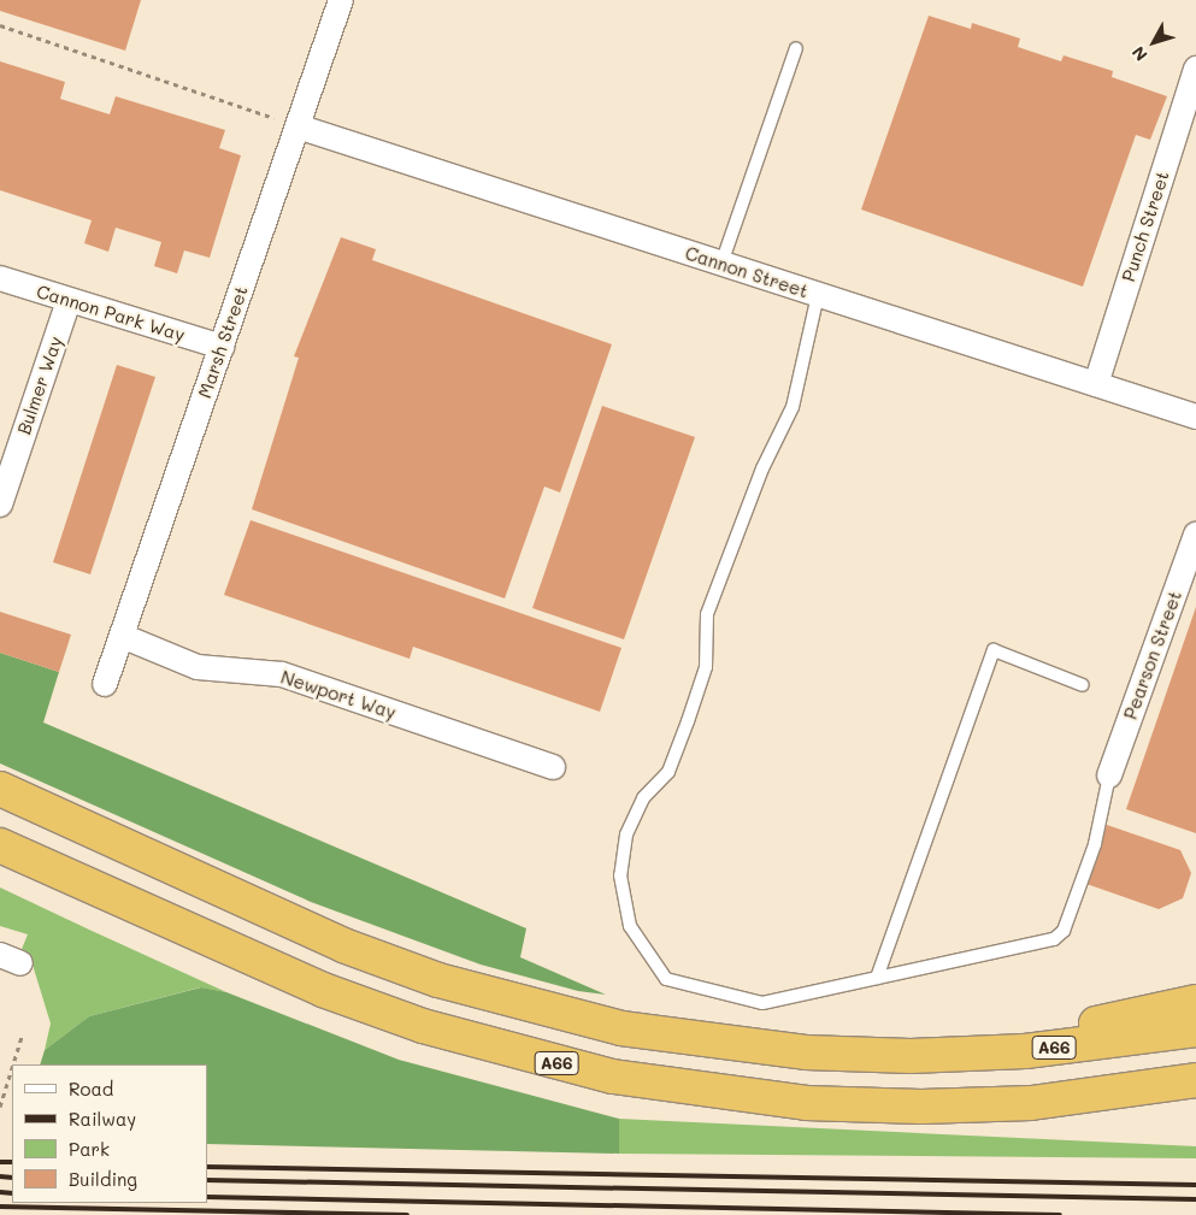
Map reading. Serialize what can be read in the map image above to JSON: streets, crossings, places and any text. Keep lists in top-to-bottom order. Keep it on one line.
{"streets":{"highway":["A66"],"street":["Punch Street","Cannon Street","Cannon Park Way","Marsh Street","Bulmer Way","Pearson Street","Newport Way"]},"crossings":[["Punch Street","Cannon Street"],["Cannon Street","Marsh Street"],["Cannon Park Way","Marsh Street"],["Cannon Park Way","Bulmer Way"],["Marsh Street","Newport Way"]],"legend":["Road","Railway","Park","Building"],"north":"bottom left"}
